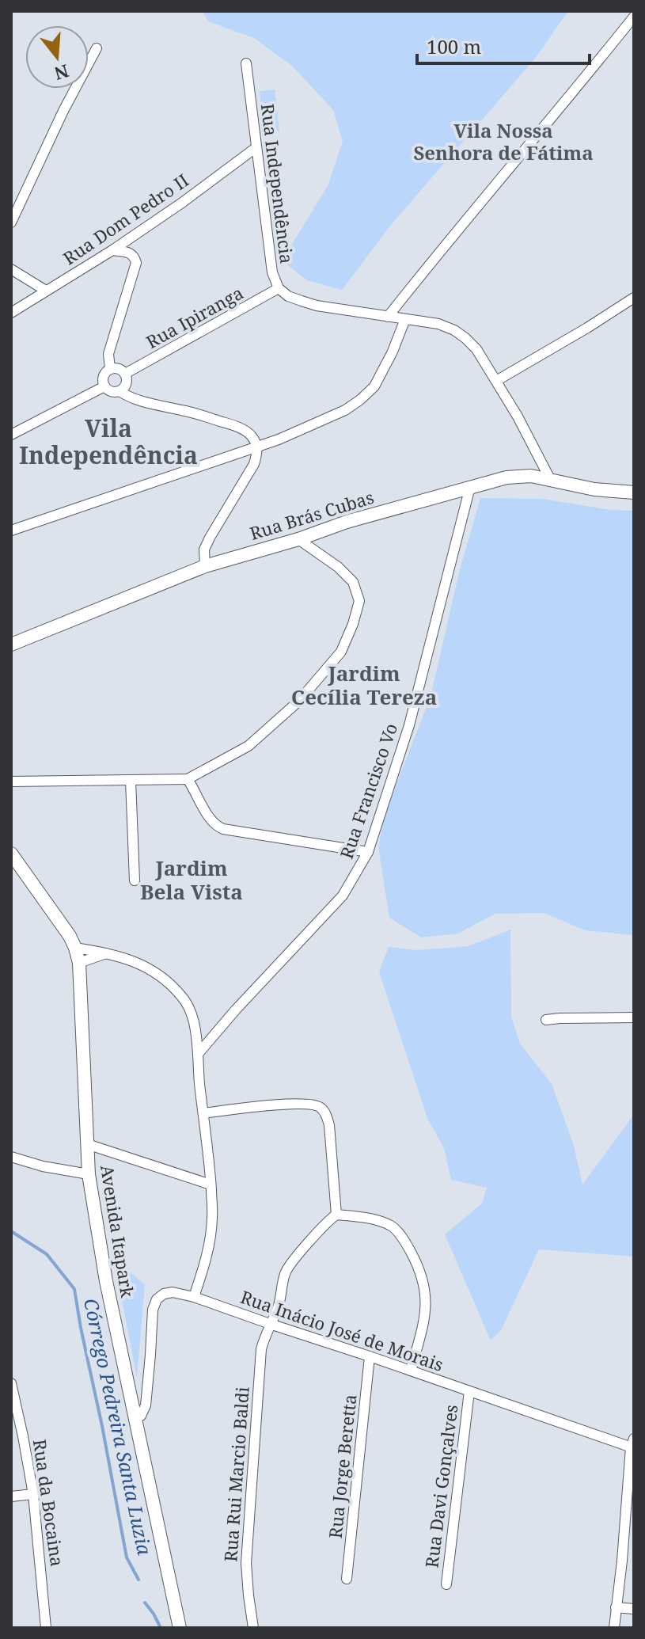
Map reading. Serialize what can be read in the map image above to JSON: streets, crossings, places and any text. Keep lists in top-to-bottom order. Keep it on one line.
{"streets":{"main road":["Rua Brás Cubas","Avenida Itapark"],"street":["Rua Independência","Rua Dom Pedro II","Rua Ipiranga","Rua Francisco Vo","Rua Inácio José de Morais","Rua Jorge Beretta","Rua Rui Marcio Baldi","Rua Davi Gonçalves","Rua da Bocaina"]},"crossings":[["Rua Independência","Rua Dom Pedro II"],["Rua Independência","Rua Ipiranga"],["Rua Independência","Rua Brás Cubas"],["Rua Brás Cubas","Rua Francisco Vo"],["Avenida Itapark","Rua Inácio José de Morais"],["Rua Inácio José de Morais","Rua Jorge Beretta"],["Rua Inácio José de Morais","Rua Rui Marcio Baldi"],["Rua Inácio José de Morais","Rua Davi Gonçalves"]],"districts":["Vila Nossa Senhora de Fátima","Vila Independência","Jardim Cecília Tereza","Jardim Bela Vista"],"water":["Córrego Pedreira Santa Luzia"],"scale_bar":"100 m","north":"bottom"}
